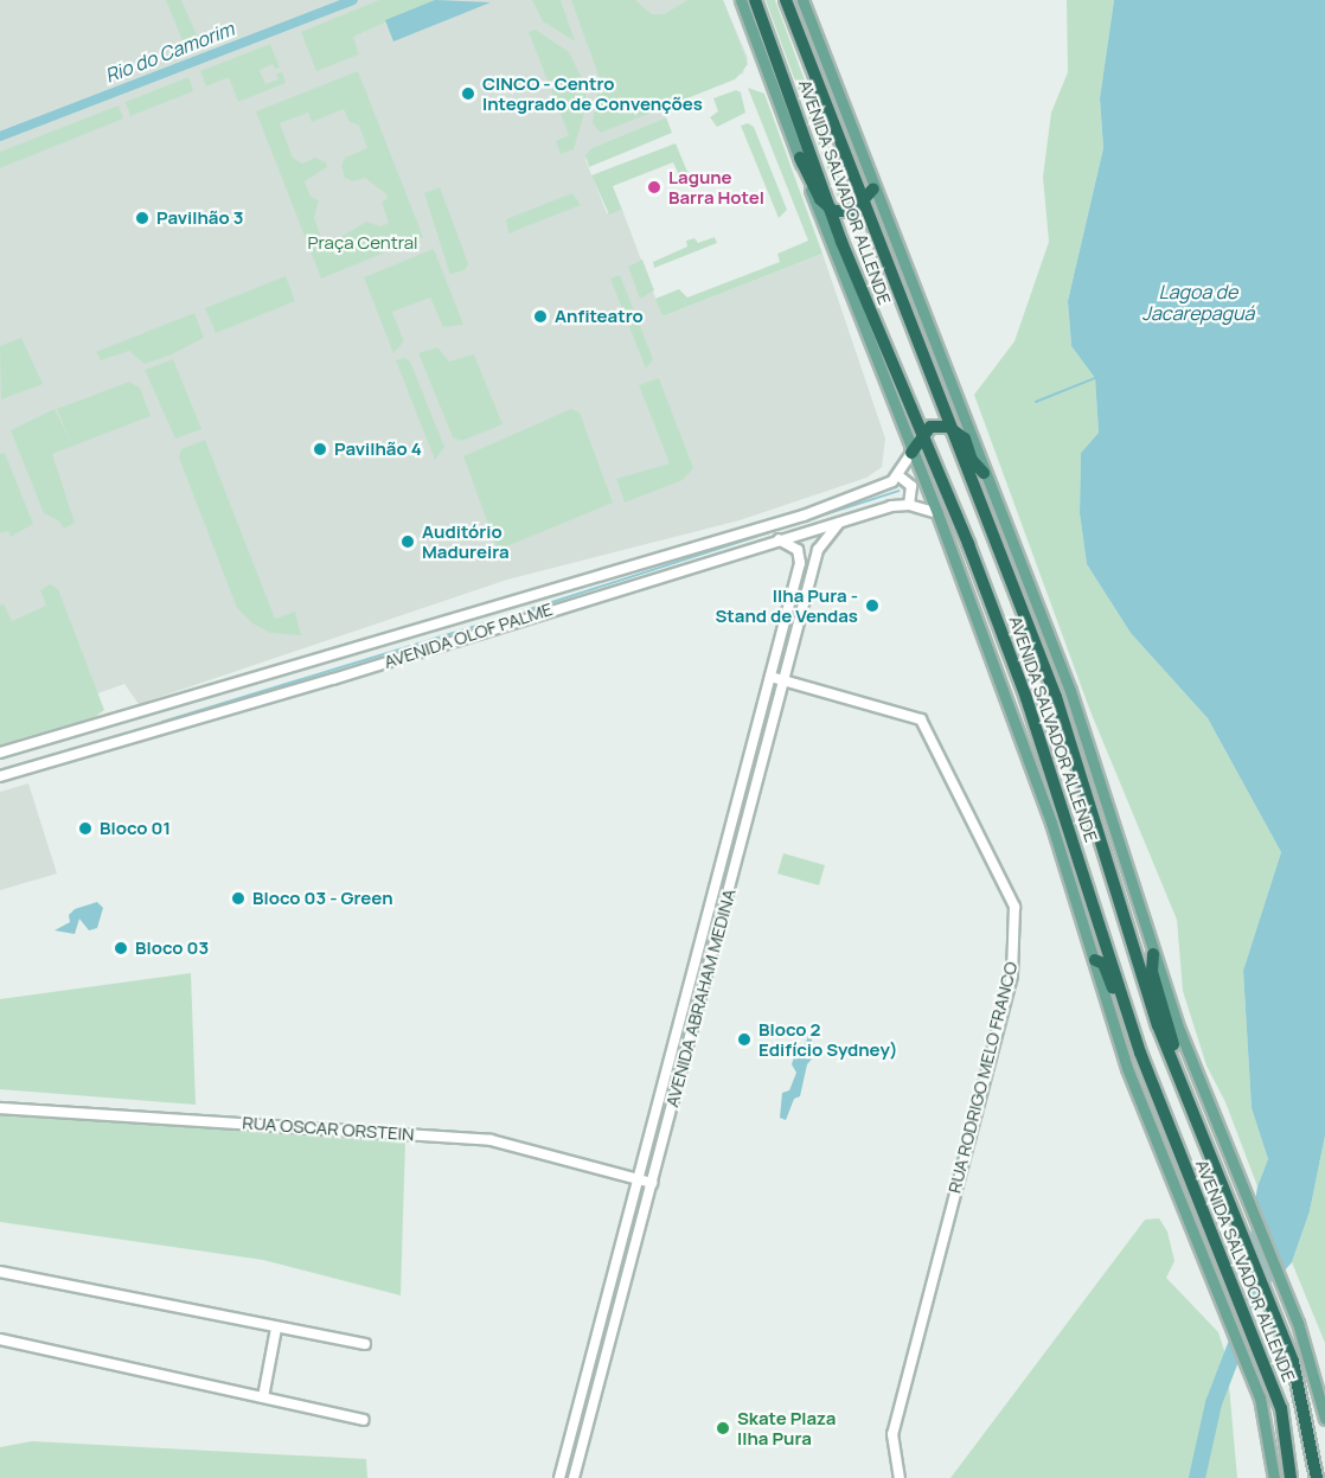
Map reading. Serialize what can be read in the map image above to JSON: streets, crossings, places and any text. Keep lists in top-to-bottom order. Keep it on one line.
{"streets":{"highway":["AVENIDA SALVADOR ALLENDE"],"street":["AVENIDA OLOF PALME","AVENIDA ABRAHAM MEDINA","RUA RODRIGO MELO FRANCO","RUA OSCAR ORSTEIN"]},"crossings":[["AVENIDA OLOF PALME","AVENIDA ABRAHAM MEDINA"],["AVENIDA ABRAHAM MEDINA","RUA RODRIGO MELO FRANCO"],["AVENIDA ABRAHAM MEDINA","RUA OSCAR ORSTEIN"]],"water":["Rio do Camorim","Lagoa de Jacarepaguá"],"parks":["Praça Central"],"places":["CINCO - Centro Integrado de Convenções","Lagune Barra Hotel","Pavilhão 3","Anfiteatro","Pavilhão 4","Auditório Madureira","Ilha Pura - Stand de Vendas","Bloco 01","Bloco 03 - Green","Bloco 03","Bloco 2 Edifício Sydney)","Skate Plaza Ilha Pura"]}
